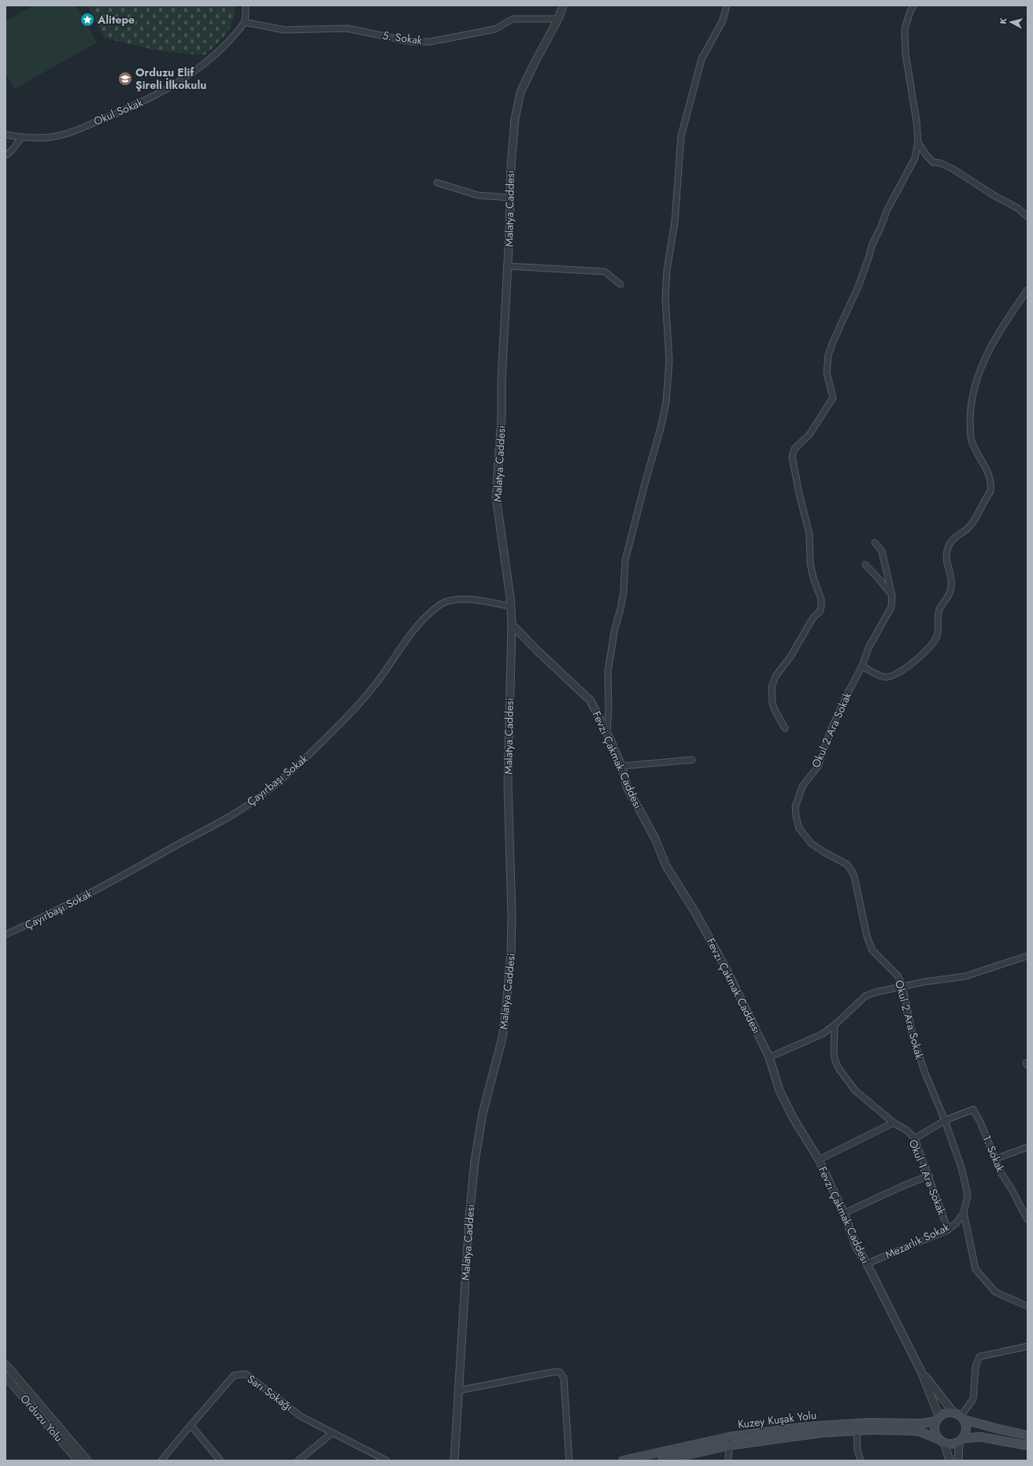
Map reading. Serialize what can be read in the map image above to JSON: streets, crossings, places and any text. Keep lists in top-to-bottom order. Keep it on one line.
{"streets":{"main road":["Kuzey Kuşak Yolu"],"street":["5. Sokak","Okul Sokak","Malatya Caddesi","Okul 2.Ara Sokak","Fevzi Çakmak Caddesi","Çayırbaşı Sokak","1. Sokak","Okul 1.Ara Sokak","Mezarlık Sokak","Sarı Sokağı","Orduzu Yolu"]},"crossings":[["5. Sokak","Okul Sokak"],["5. Sokak","Malatya Caddesi"],["Malatya Caddesi","Fevzi Çakmak Caddesi"],["Malatya Caddesi","Çayırbaşı Sokak"],["Okul 2.Ara Sokak","1. Sokak"],["Okul 2.Ara Sokak","Mezarlık Sokak"],["Fevzi Çakmak Caddesi","Mezarlık Sokak"],["Okul 1.Ara Sokak","Mezarlık Sokak"]],"places":{"place":["Alitepe"],"school or university":["Orduzu Elif Şireli İlkokulu"]},"north":"left"}
